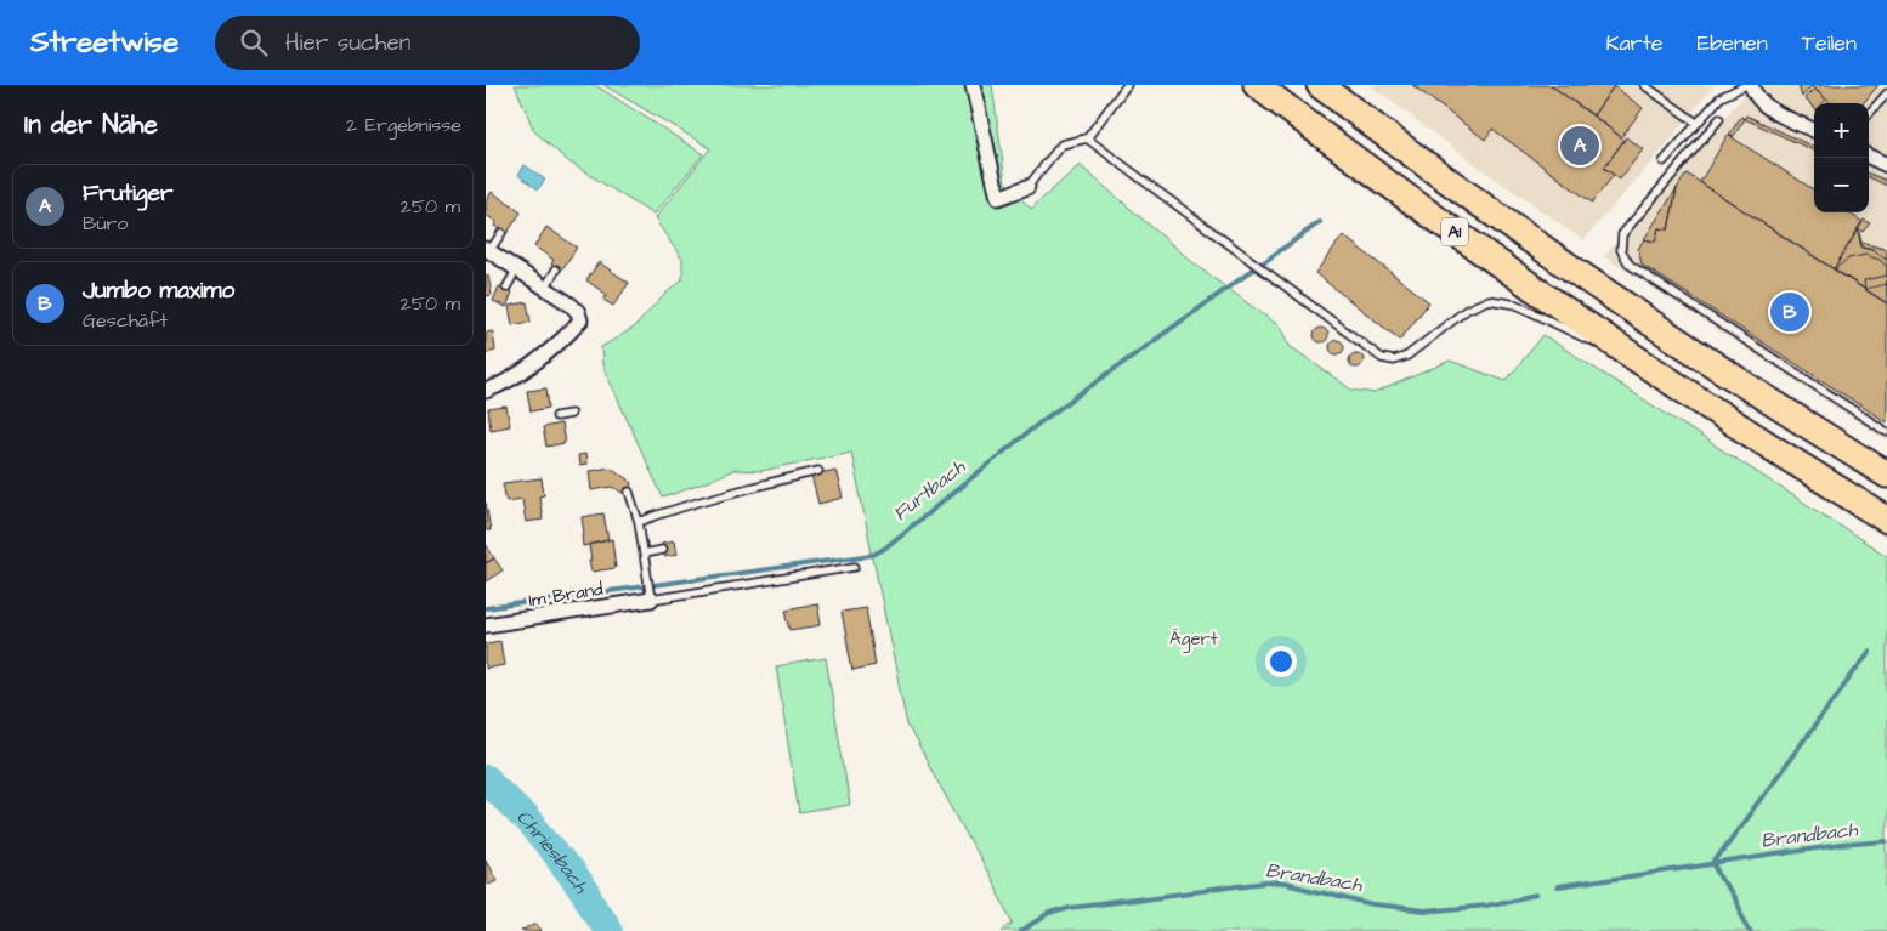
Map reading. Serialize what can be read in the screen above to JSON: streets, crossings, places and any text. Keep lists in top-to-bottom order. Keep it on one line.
{"streets":{"highway":["A1"],"street":["Im Brand"]},"water":["Furtbach","Brandbach","Chriesbach"],"parks":["Ägert"],"page":{"header":"Streetwise","search":"Hier suchen","nav":["Karte","Ebenen","Teilen"],"heading":["In der Nähe","2 Ergebnisse"],"map_buttons":["+","−"],"pins":["A","B"],"list":[{"mark":"A","name":"Frutiger","note":"Büro","value":"250 m"},{"mark":"B","name":"Jumbo maximo","note":"Geschäft","value":"250 m"}]}}
